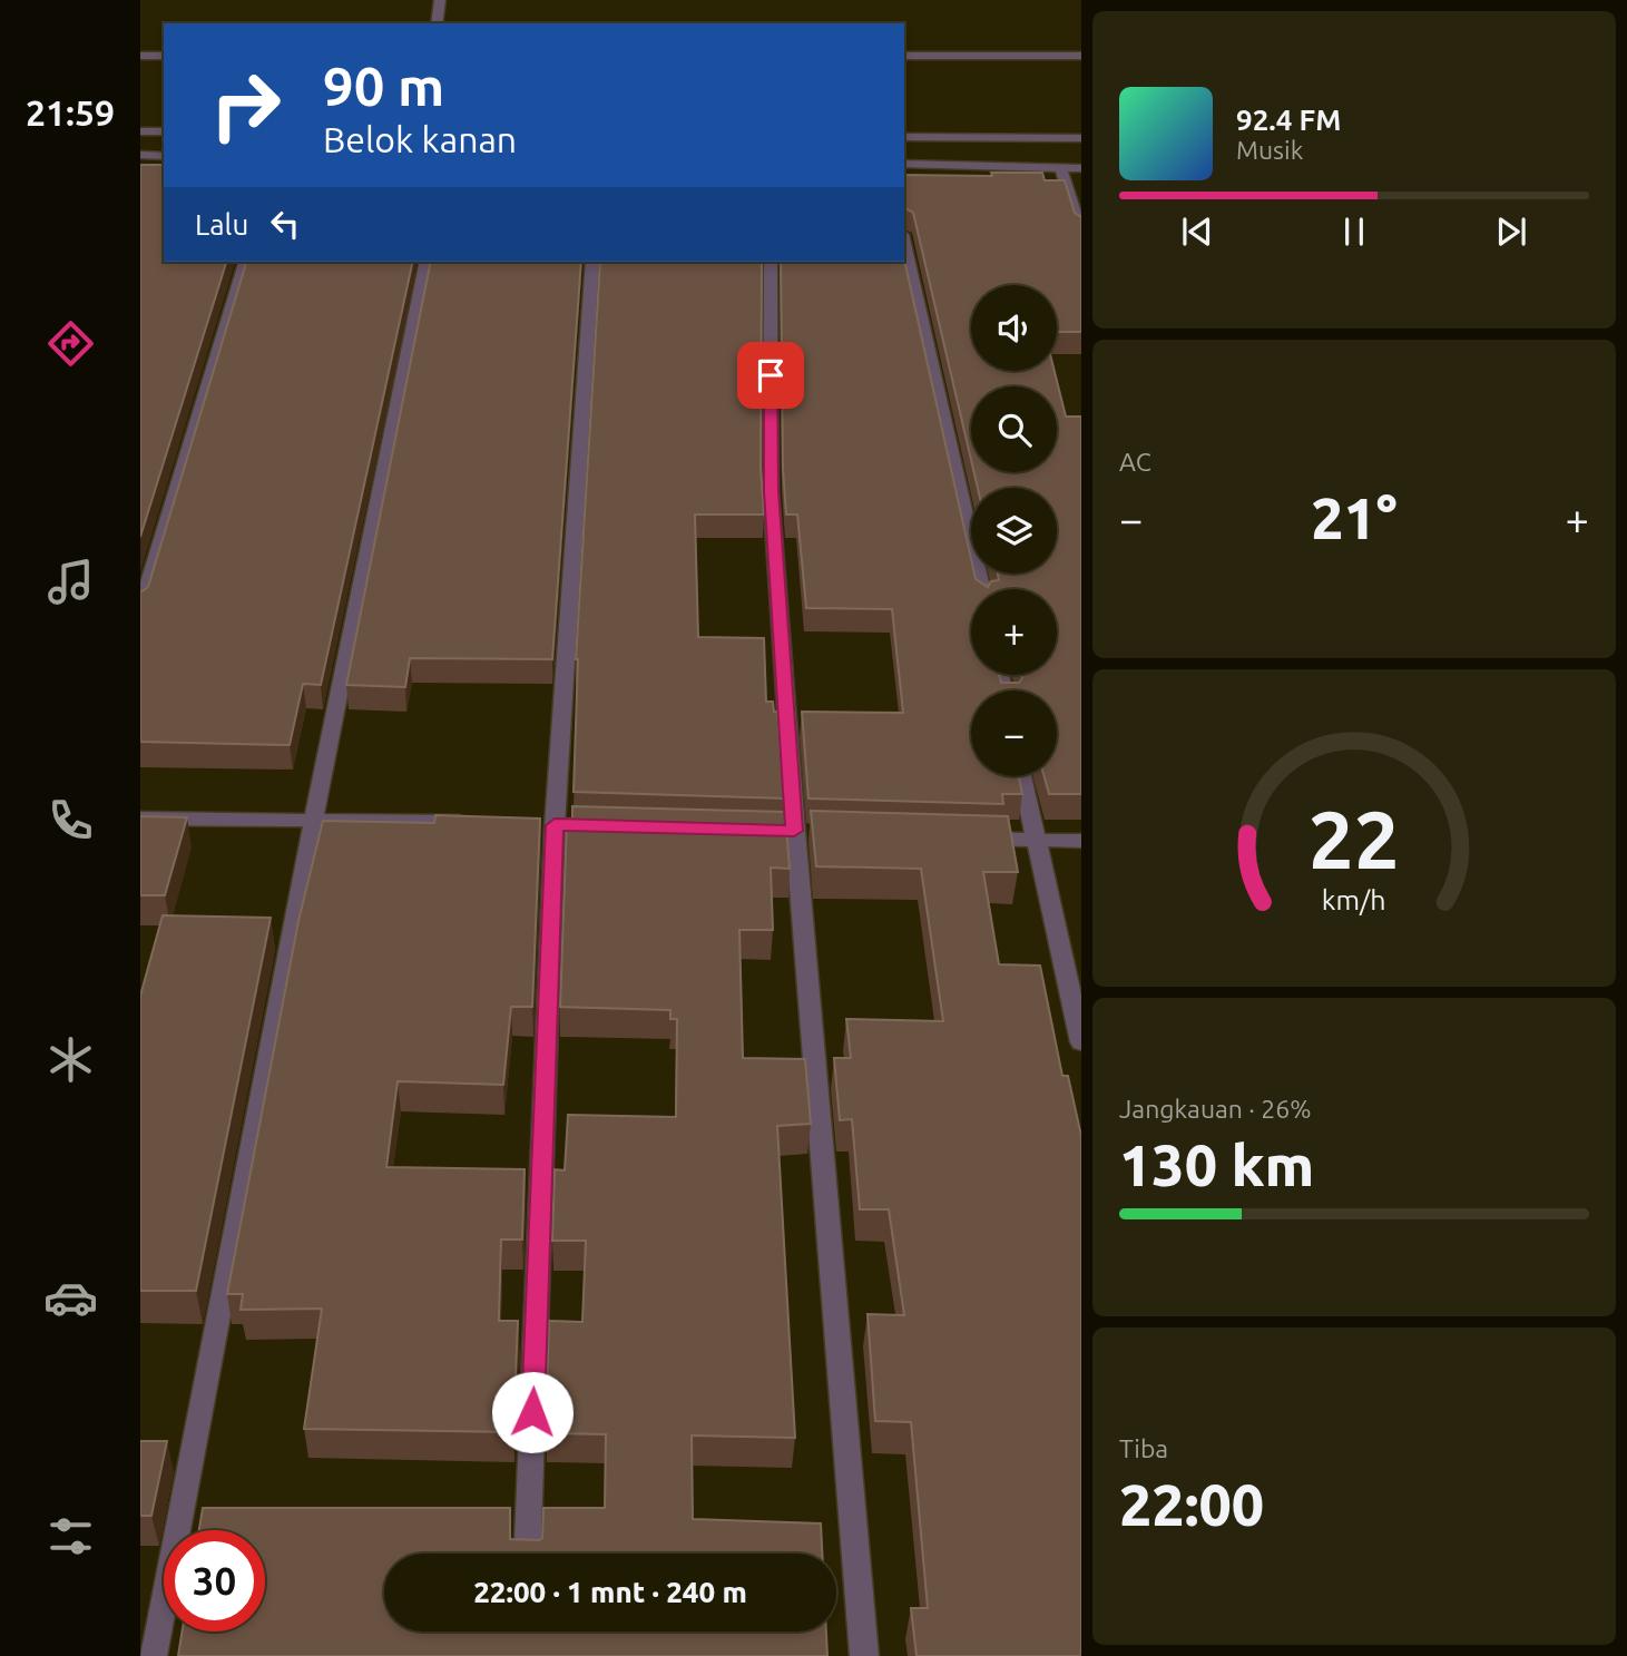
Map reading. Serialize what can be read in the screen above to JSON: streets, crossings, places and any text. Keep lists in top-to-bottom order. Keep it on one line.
{"page":{"tabs":"21:59","turn":["90 m","Belok kanan"],"song":["92.4 FM","Musik"],"then":"Lalu","map_buttons":["+","−"],"tile":["AC",["Jangkauan · 26%","130 km"],["Tiba","22:00"]],"heat":["−","21°","+"],"limit":"30","trip":"22:00 · 1 mnt · 240 m","gauge":["22","km/h"]}}
